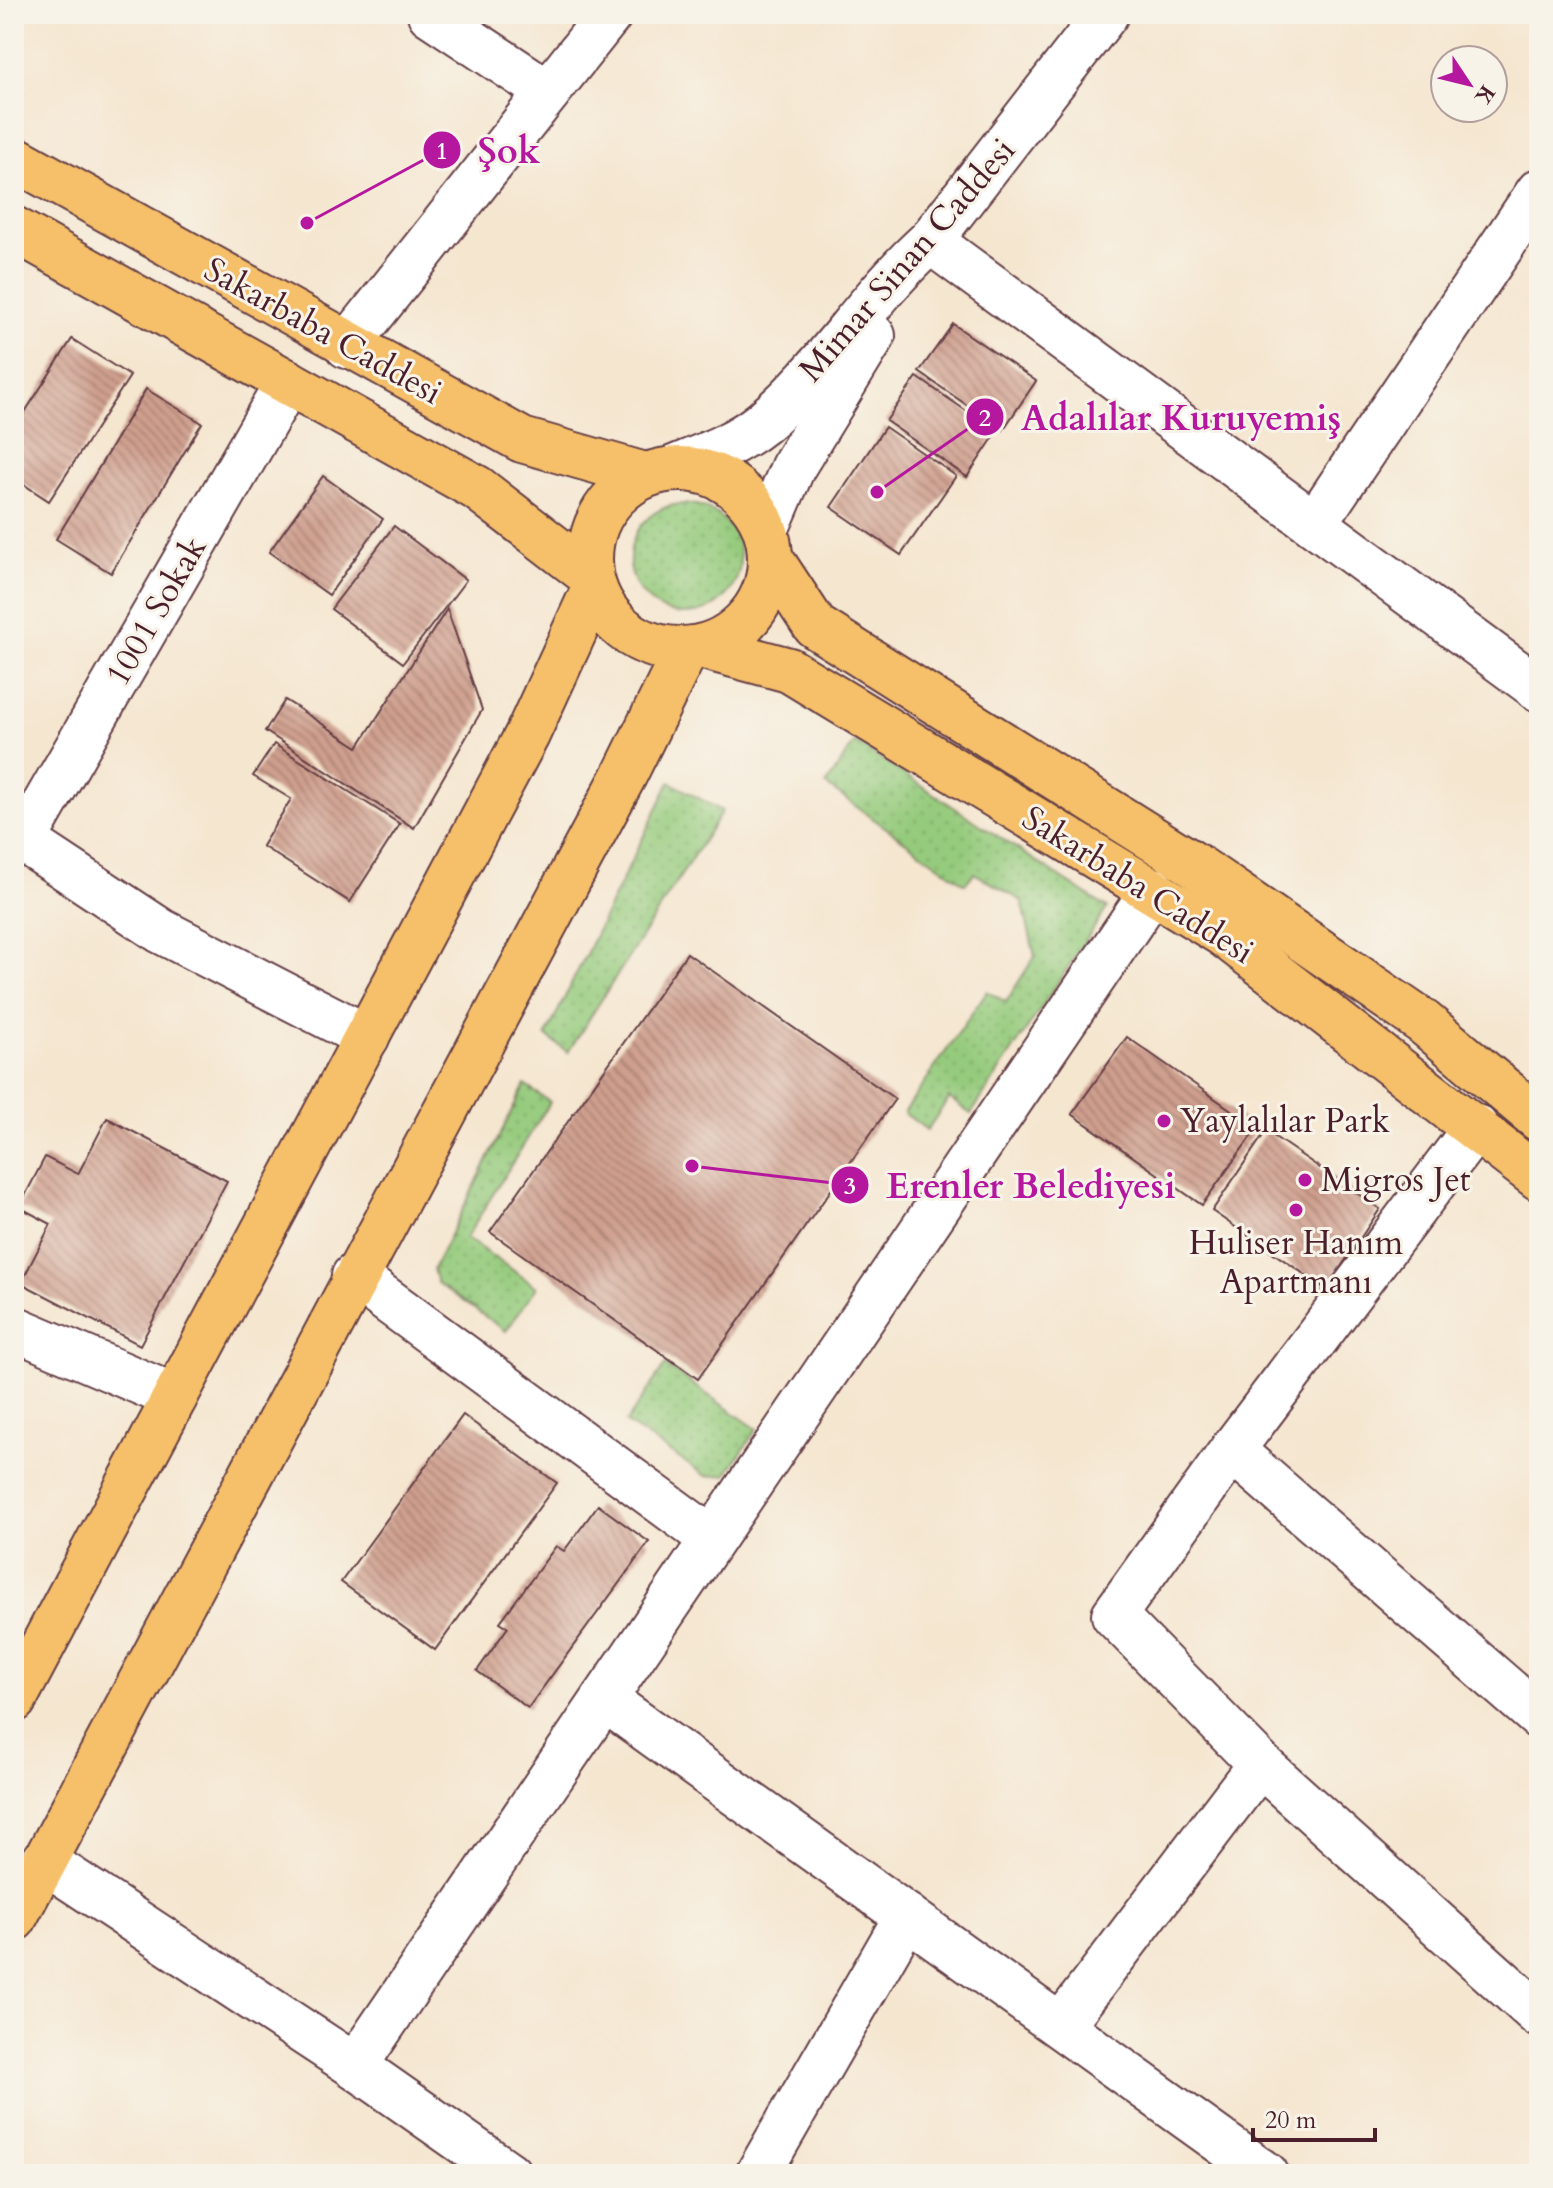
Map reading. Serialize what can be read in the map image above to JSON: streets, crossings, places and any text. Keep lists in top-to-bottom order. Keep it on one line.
{"streets":{"main road":["Sakarbaba Caddesi"],"street":["Mimar Sinan Caddesi","1001 Sokak"]},"crossings":[["Mimar Sinan Caddesi","Sakarbaba Caddesi"],["Sakarbaba Caddesi","1001 Sokak"]],"places":["Şok","Adalılar Kuruyemiş","Yaylalılar Park","Erenler Belediyesi","Migros Jet","Huliser Hanım Apartmanı"],"scale_bar":"20 m","north":"bottom right"}
